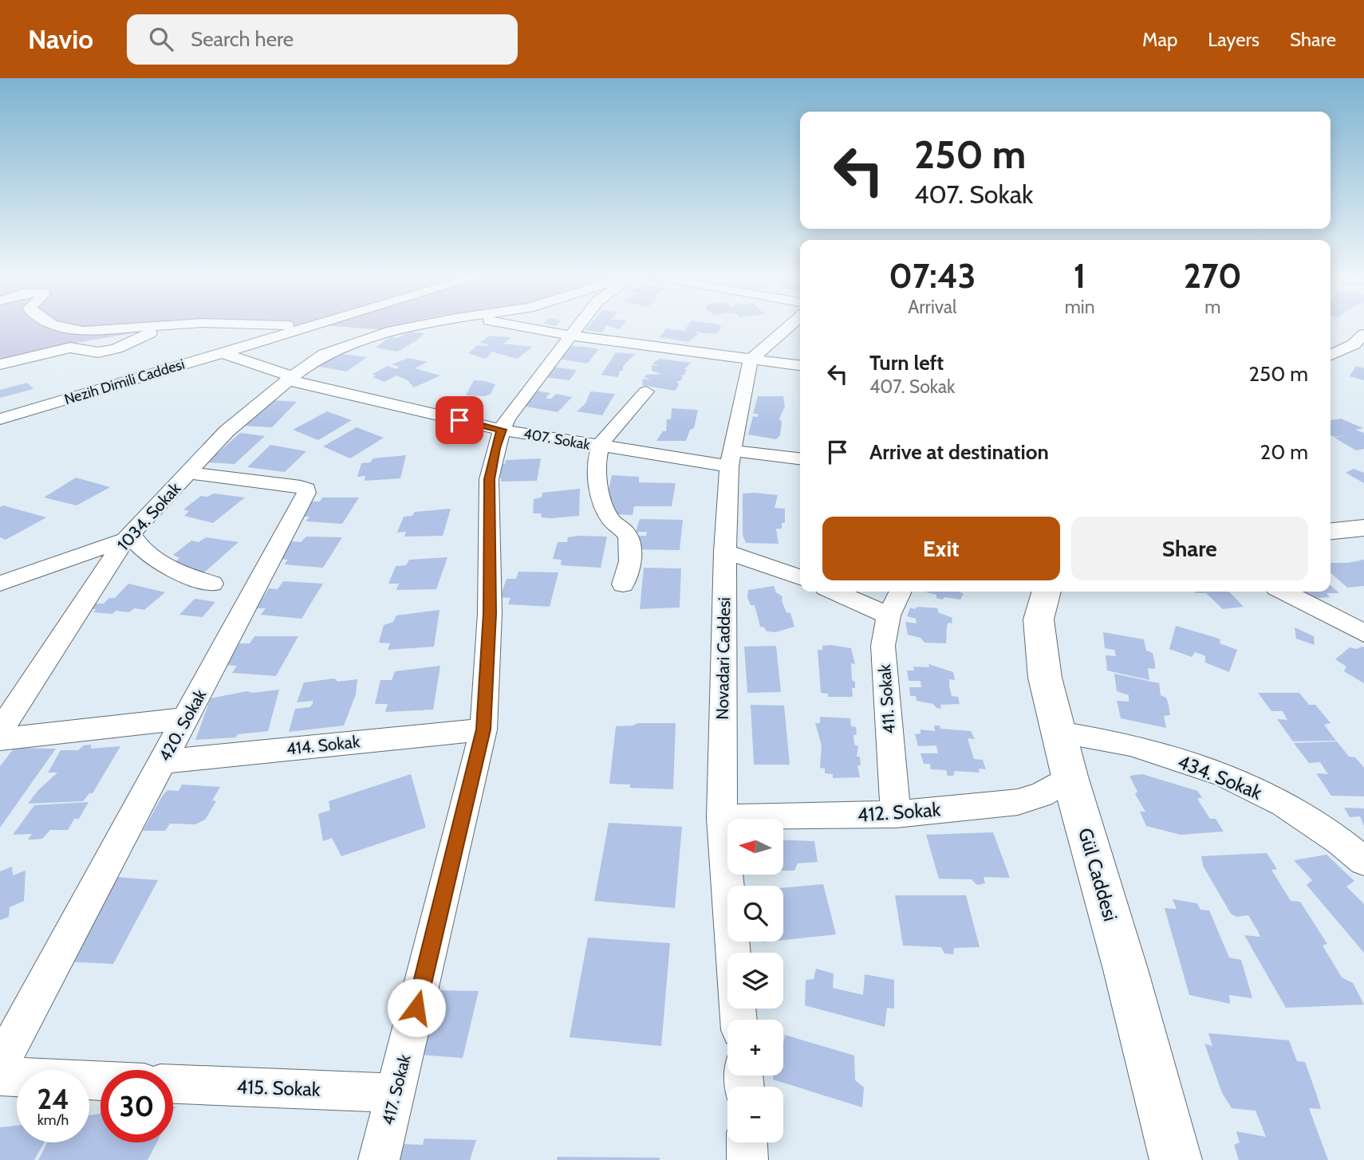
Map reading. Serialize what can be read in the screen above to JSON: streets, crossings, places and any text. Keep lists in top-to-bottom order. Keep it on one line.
{"streets":{"main road":["Gül Caddesi"],"street":["Nezih Dimili Caddesi","407. Sokak","1034. Sokak","Novadari Caddesi","411. Sokak","420. Sokak","414. Sokak","434. Sokak","412. Sokak","415. Sokak","417. Sokak"]},"crossings":[["Nezih Dimili Caddesi","407. Sokak"],["407. Sokak","1034. Sokak"],["407. Sokak","Novadari Caddesi"],["407. Sokak","417. Sokak"],["1034. Sokak","420. Sokak"],["Novadari Caddesi","412. Sokak"],["411. Sokak","412. Sokak"],["420. Sokak","414. Sokak"],["414. Sokak","417. Sokak"],["434. Sokak","Gül Caddesi"],["412. Sokak","Gül Caddesi"],["415. Sokak","417. Sokak"]],"north":"left","page":{"header":"Navio","search":"Search here","nav":["Map","Layers","Share"],"turn":["250 m","407. Sokak"],"eta":["07:43","Arrival","1","min","270","m"],"list":[{"name":"Turn left","note":"407. Sokak","value":"250 m"},{"name":"Arrive at destination","value":"20 m"}],"buttons":["Exit","Share"],"map_buttons":["+","−"],"speed":"24 km/h","limit":"30"}}
